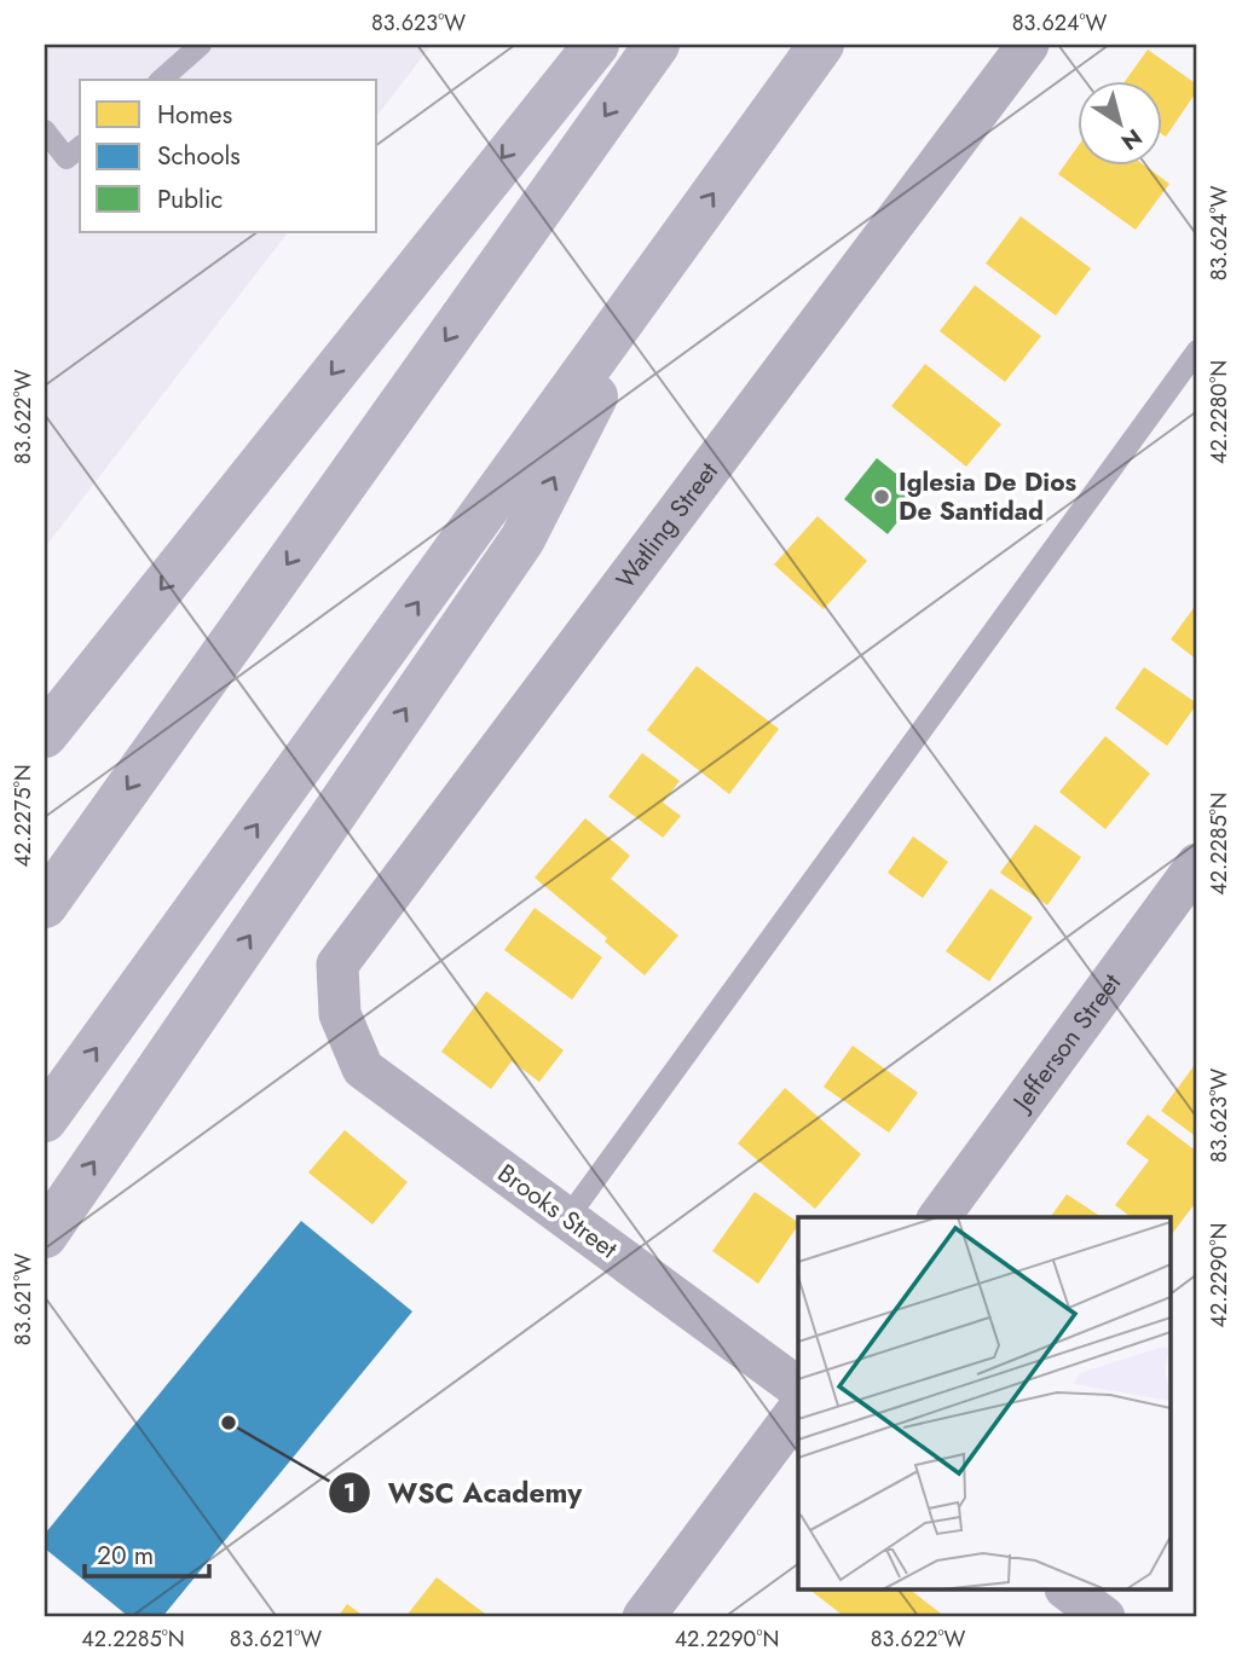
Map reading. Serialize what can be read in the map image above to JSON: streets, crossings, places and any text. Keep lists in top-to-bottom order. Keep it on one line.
{"streets":{"street":["Watling Street","Jefferson Street","Brooks Street"]},"crossings":[["Watling Street","Brooks Street"]],"places":["Iglesia De Dios De Santidad","WSC Academy"],"legend":["Homes","Schools","Public"],"scale_bar":"20 m","north":"bottom right","coordinates":["83.623°W","83.624°W","42.2280°N","83.622°W","42.2275°N","42.2285°N","42.2290°N","83.621°W"]}
